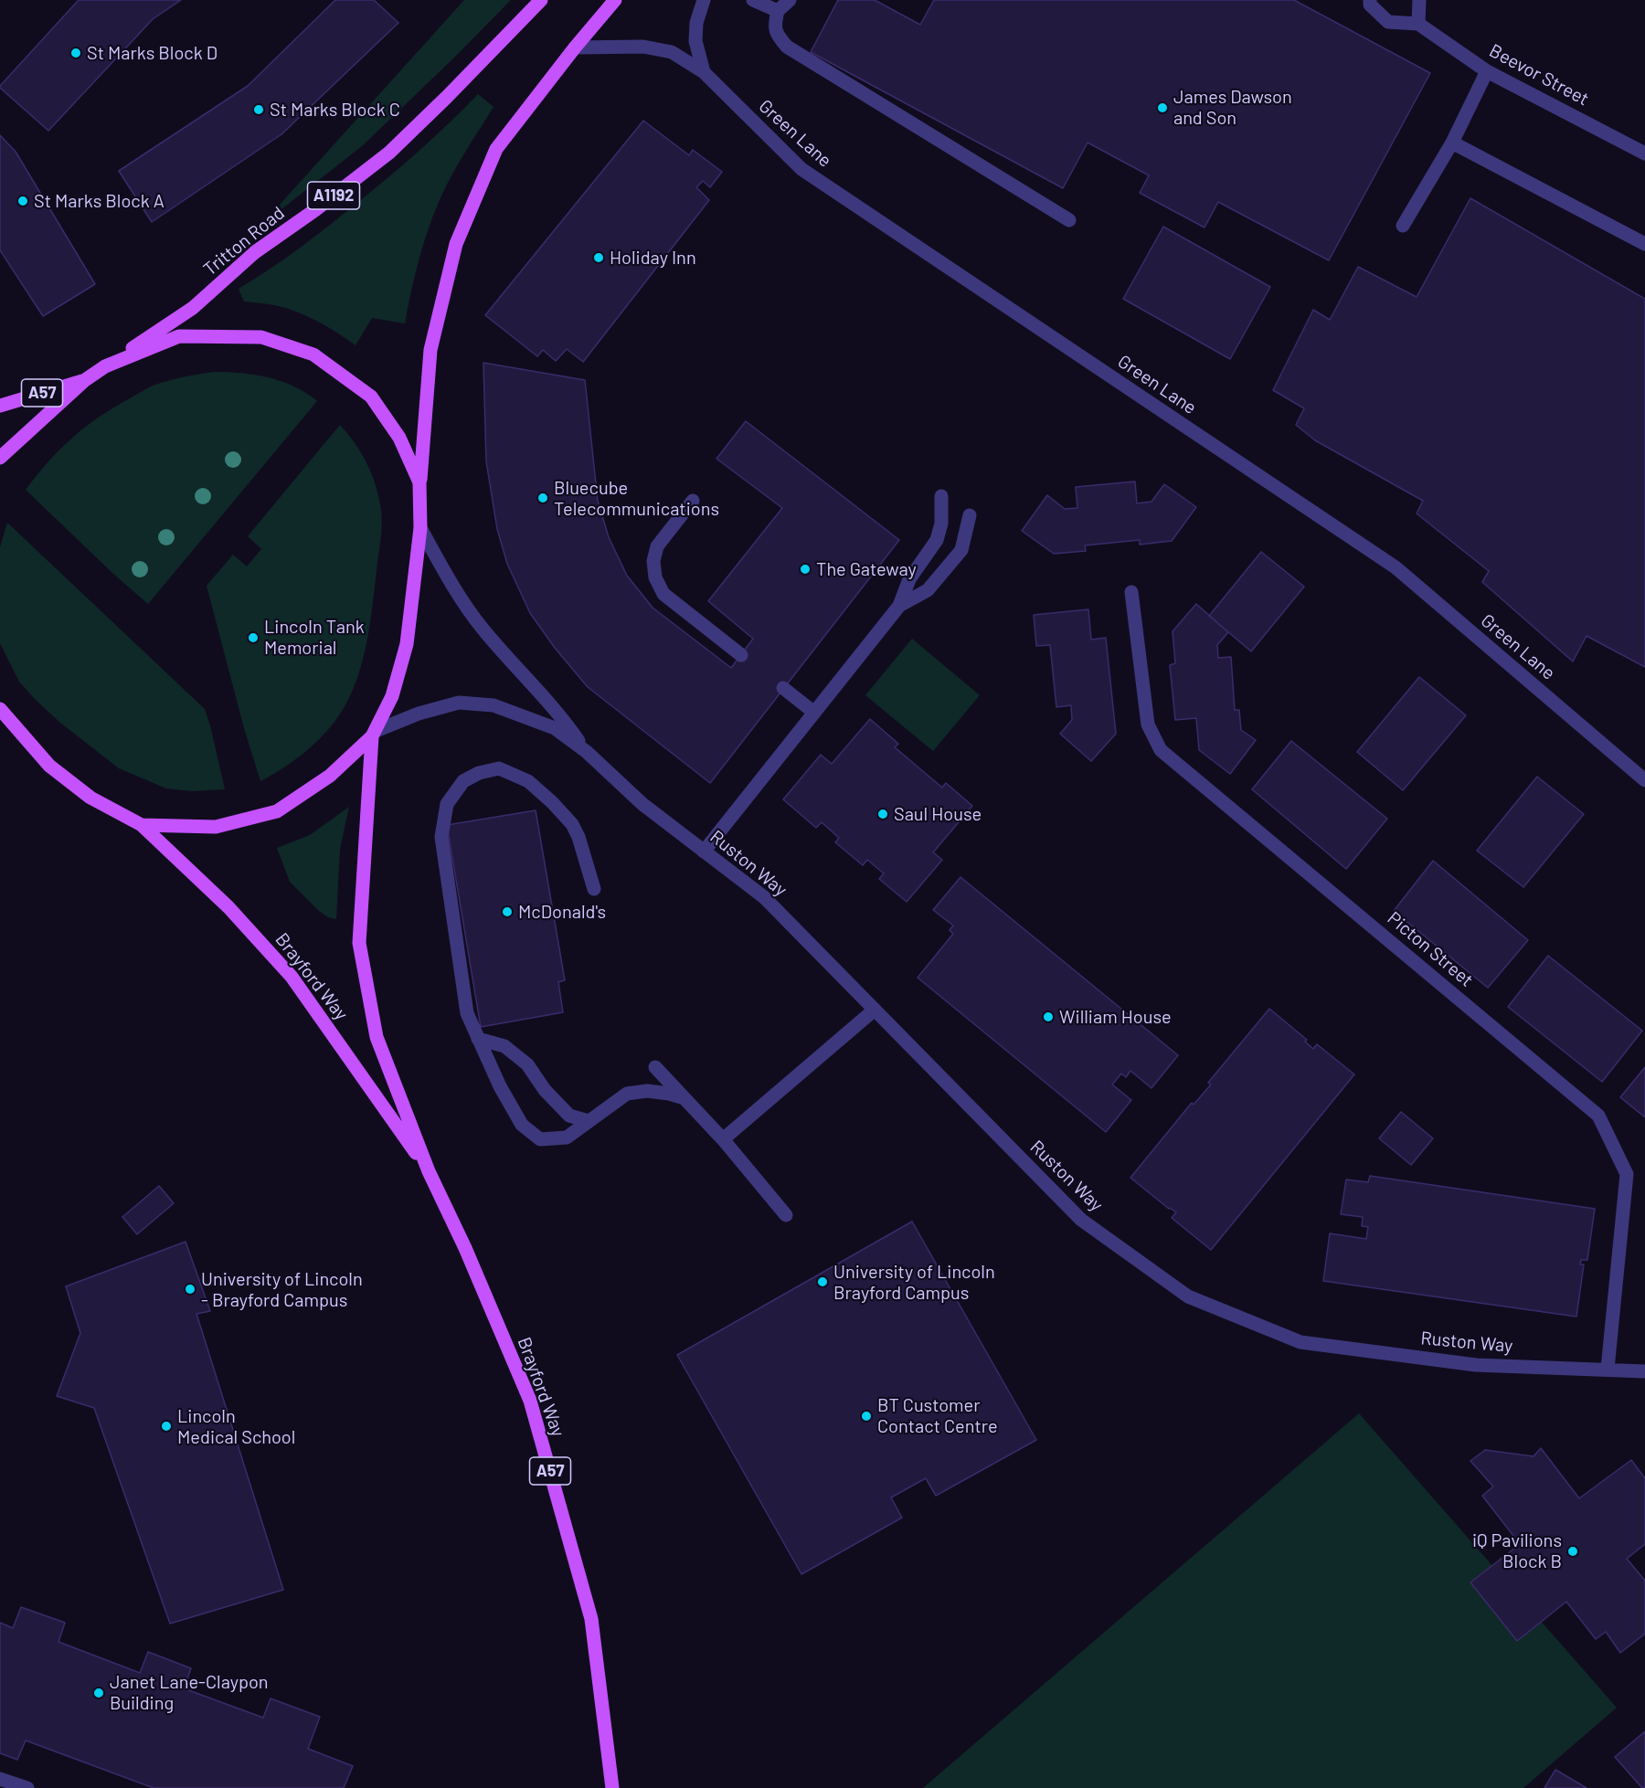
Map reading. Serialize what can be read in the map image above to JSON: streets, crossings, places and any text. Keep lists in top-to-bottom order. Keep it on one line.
{"streets":{"main road":["A1192","Tritton Road","A57","Brayford Way"],"street":["Beevor Street","Green Lane","Ruston Way","Picton Street"]},"crossings":[["Ruston Way","Picton Street"],["Ruston Way","Brayford Way"]],"places":["St Marks Block D","James Dawson and Son","St Marks Block C","St Marks Block A","Holiday Inn","Bluecube Telecommunications","The Gateway","Lincoln Tank Memorial","Saul House","McDonald's","William House","University of Lincoln Brayford Campus","University of Lincoln - Brayford Campus","BT Customer Contact Centre","Lincoln Medical School","iQ Pavilions Block B","Janet Lane-Claypon Building"]}
